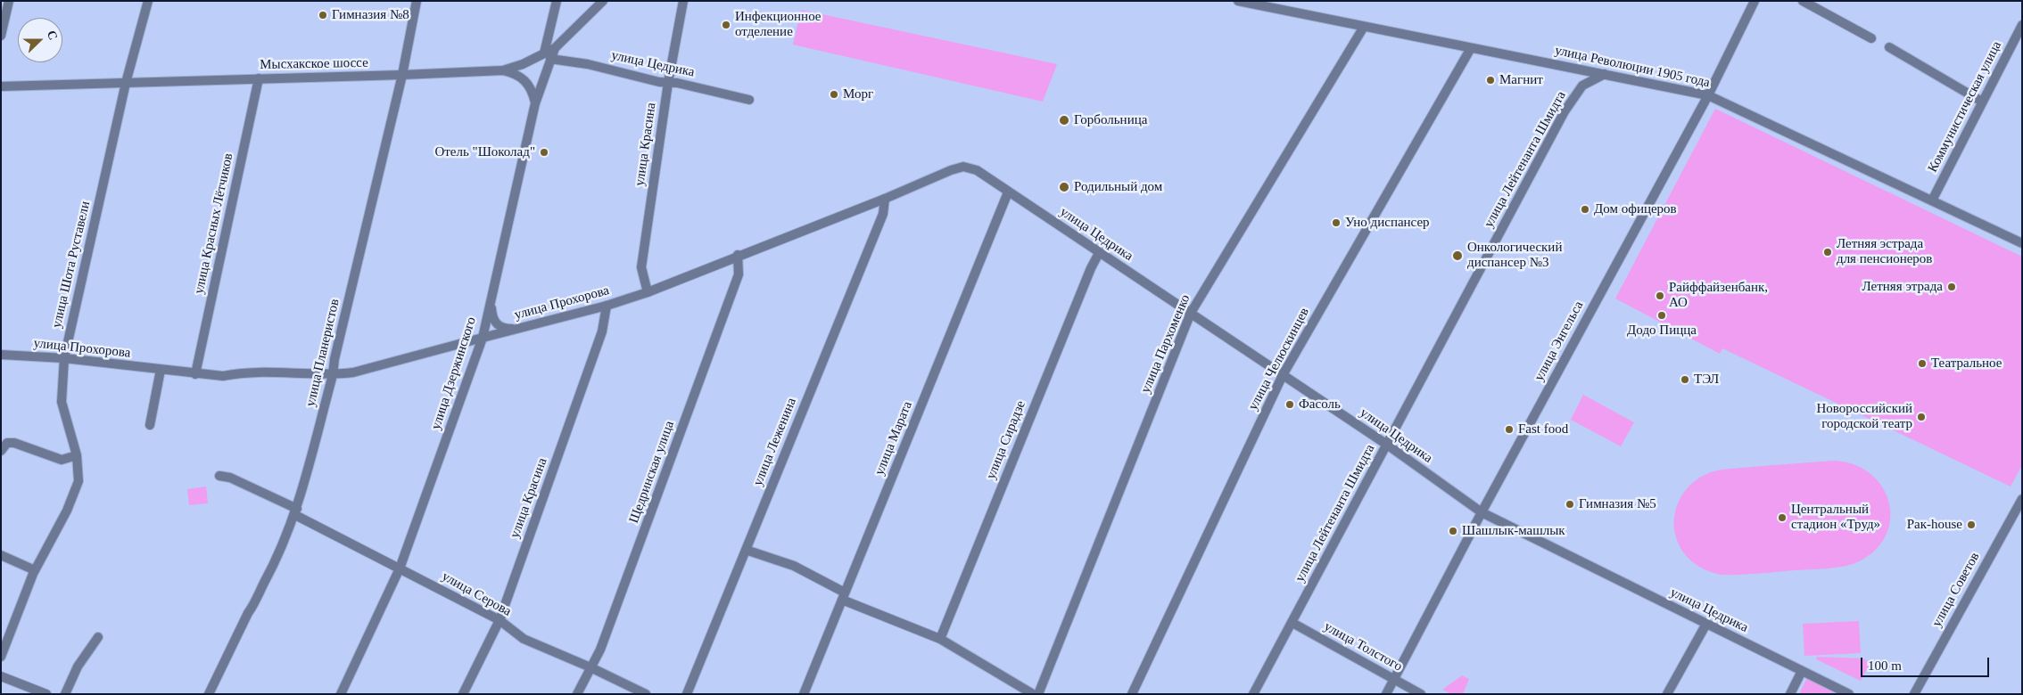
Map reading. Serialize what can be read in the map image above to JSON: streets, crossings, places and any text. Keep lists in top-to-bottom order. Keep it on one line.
{"streets":{"street":["Мысхакское шоссе","улица Цедрика","улица Революции 1905 года","Коммунистическая улица","улица Красина","улица Лейтенанта Шмидта","улица Красных Лётчиков","улица Шота Руставели","улица Прохорова","улица Энгельса","улица Пархоменко","улица Планеристов","улица Челюскинцев","улица Дзержинского","улица Марата","улица Сирадзе","улица Леженина","Щедринская улица","улица Советов","улица Серова","улица Толстого"]},"crossings":[["Мысхакское шоссе","улица Цедрика"],["Мысхакское шоссе","улица Красных Лётчиков"],["Мысхакское шоссе","улица Шота Руставели"],["Мысхакское шоссе","улица Планеристов"],["Мысхакское шоссе","улица Дзержинского"],["улица Цедрика","улица Красина"],["улица Цедрика","улица Лейтенанта Шмидта"],["улица Цедрика","улица Прохорова"],["улица Цедрика","улица Энгельса"],["улица Цедрика","улица Пархоменко"],["улица Цедрика","улица Челюскинцев"],["улица Цедрика","улица Дзержинского"],["улица Цедрика","улица Марата"],["улица Цедрика","улица Сирадзе"],["улица Революции 1905 года","Коммунистическая улица"],["улица Революции 1905 года","улица Лейтенанта Шмидта"],["улица Революции 1905 года","улица Энгельса"],["улица Революции 1905 года","улица Пархоменко"],["улица Революции 1905 года","улица Челюскинцев"],["улица Красина","улица Прохорова"],["улица Красина","улица Серова"],["улица Лейтенанта Шмидта","улица Толстого"],["улица Красных Лётчиков","улица Прохорова"],["улица Шота Руставели","улица Прохорова"],["улица Прохорова","улица Планеристов"],["улица Прохорова","улица Дзержинского"],["улица Прохорова","улица Леженина"],["улица Прохорова","Щедринская улица"],["улица Энгельса","улица Толстого"],["улица Планеристов","улица Серова"],["улица Дзержинского","улица Серова"],["Щедринская улица","улица Серова"]],"places":["Гимназия №8","Инфекционное отделение","Магнит","Морг","Горбольница","Отель \"Шоколад\"","Родильный дом","Дом офицеров","Уно диспансер","Летняя эстрада для пенсионеров","Онкологический диспансер №3","Летняя этрада","Райффайзенбанк, АО","Додо Пицца","Театральное","ТЭЛ","Фасоль","Новороссийский городской театр","Fast food","Гимназия №5","Центральный стадион «Труд»","Рак-house","Шашлык-машлык"],"scale_bar":"100 m","north":"right"}
